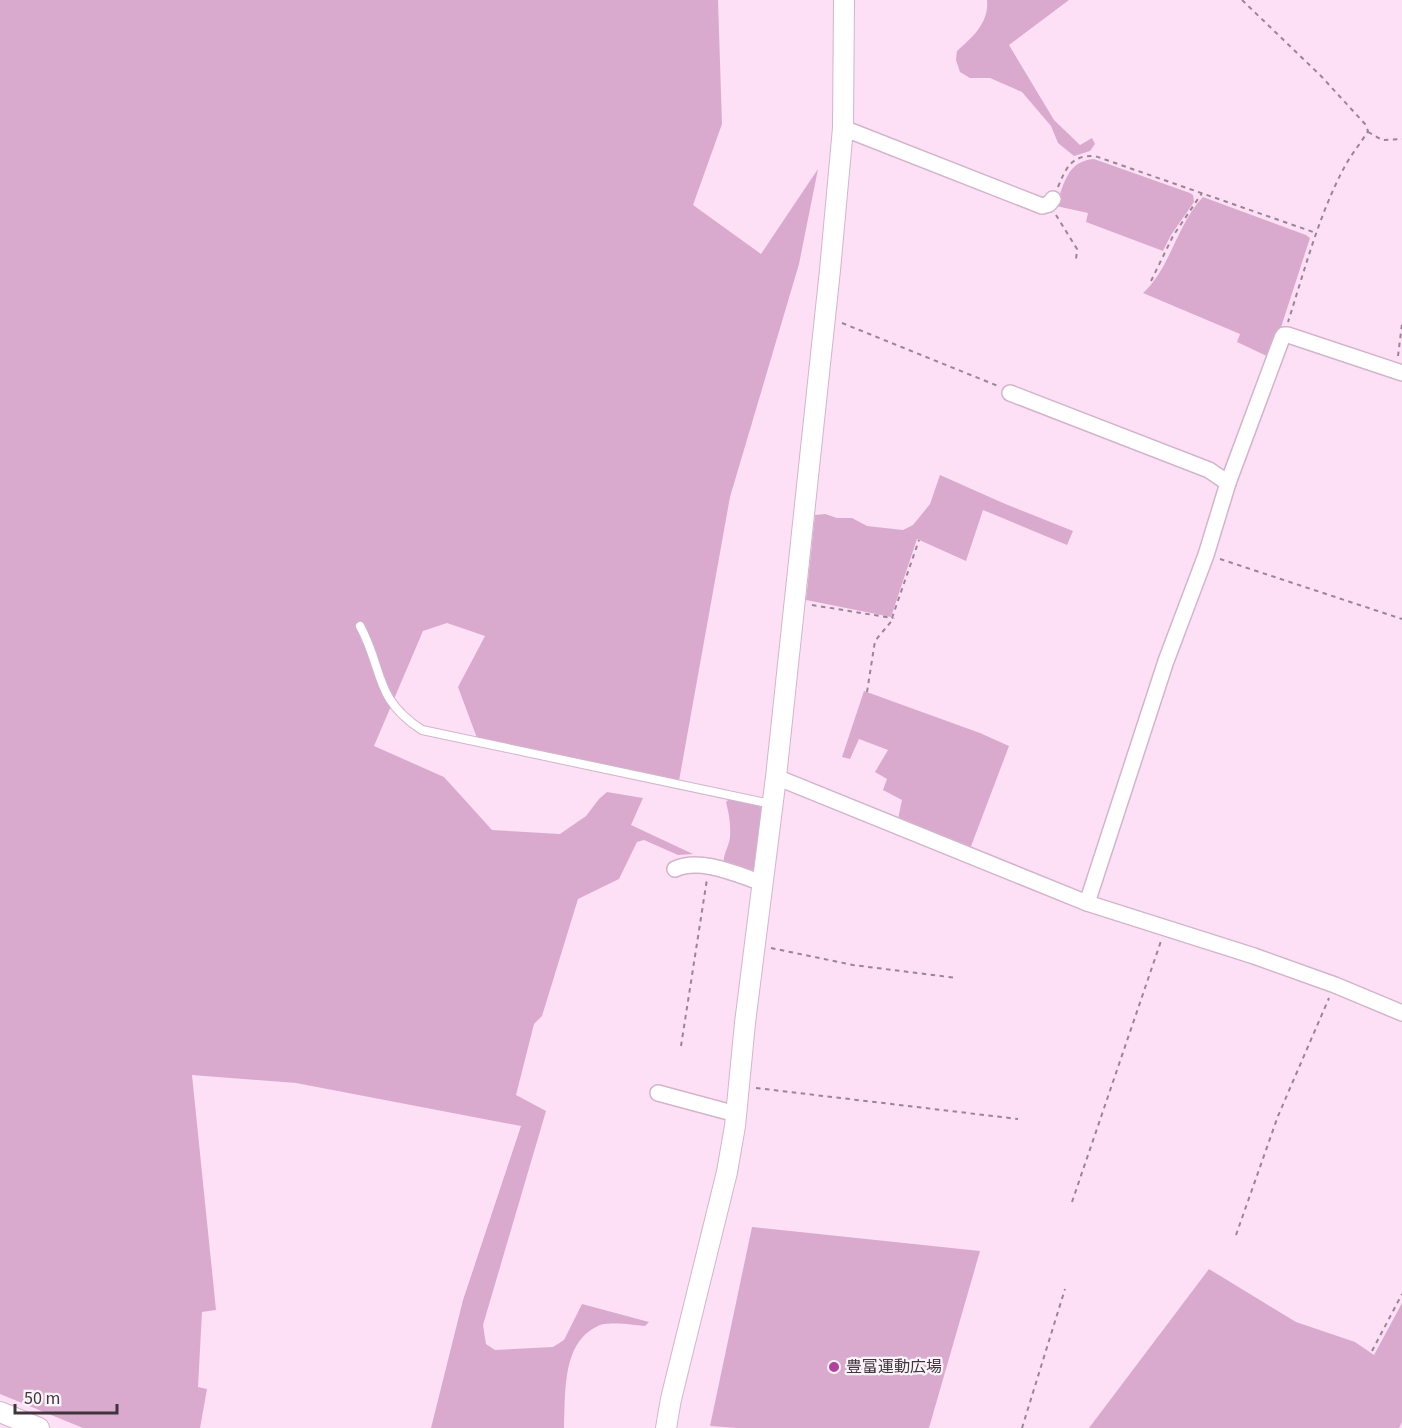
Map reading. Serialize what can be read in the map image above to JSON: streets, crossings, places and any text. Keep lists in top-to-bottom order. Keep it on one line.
{"places":["豊富運動広場"],"scale_bar":"50 m"}
